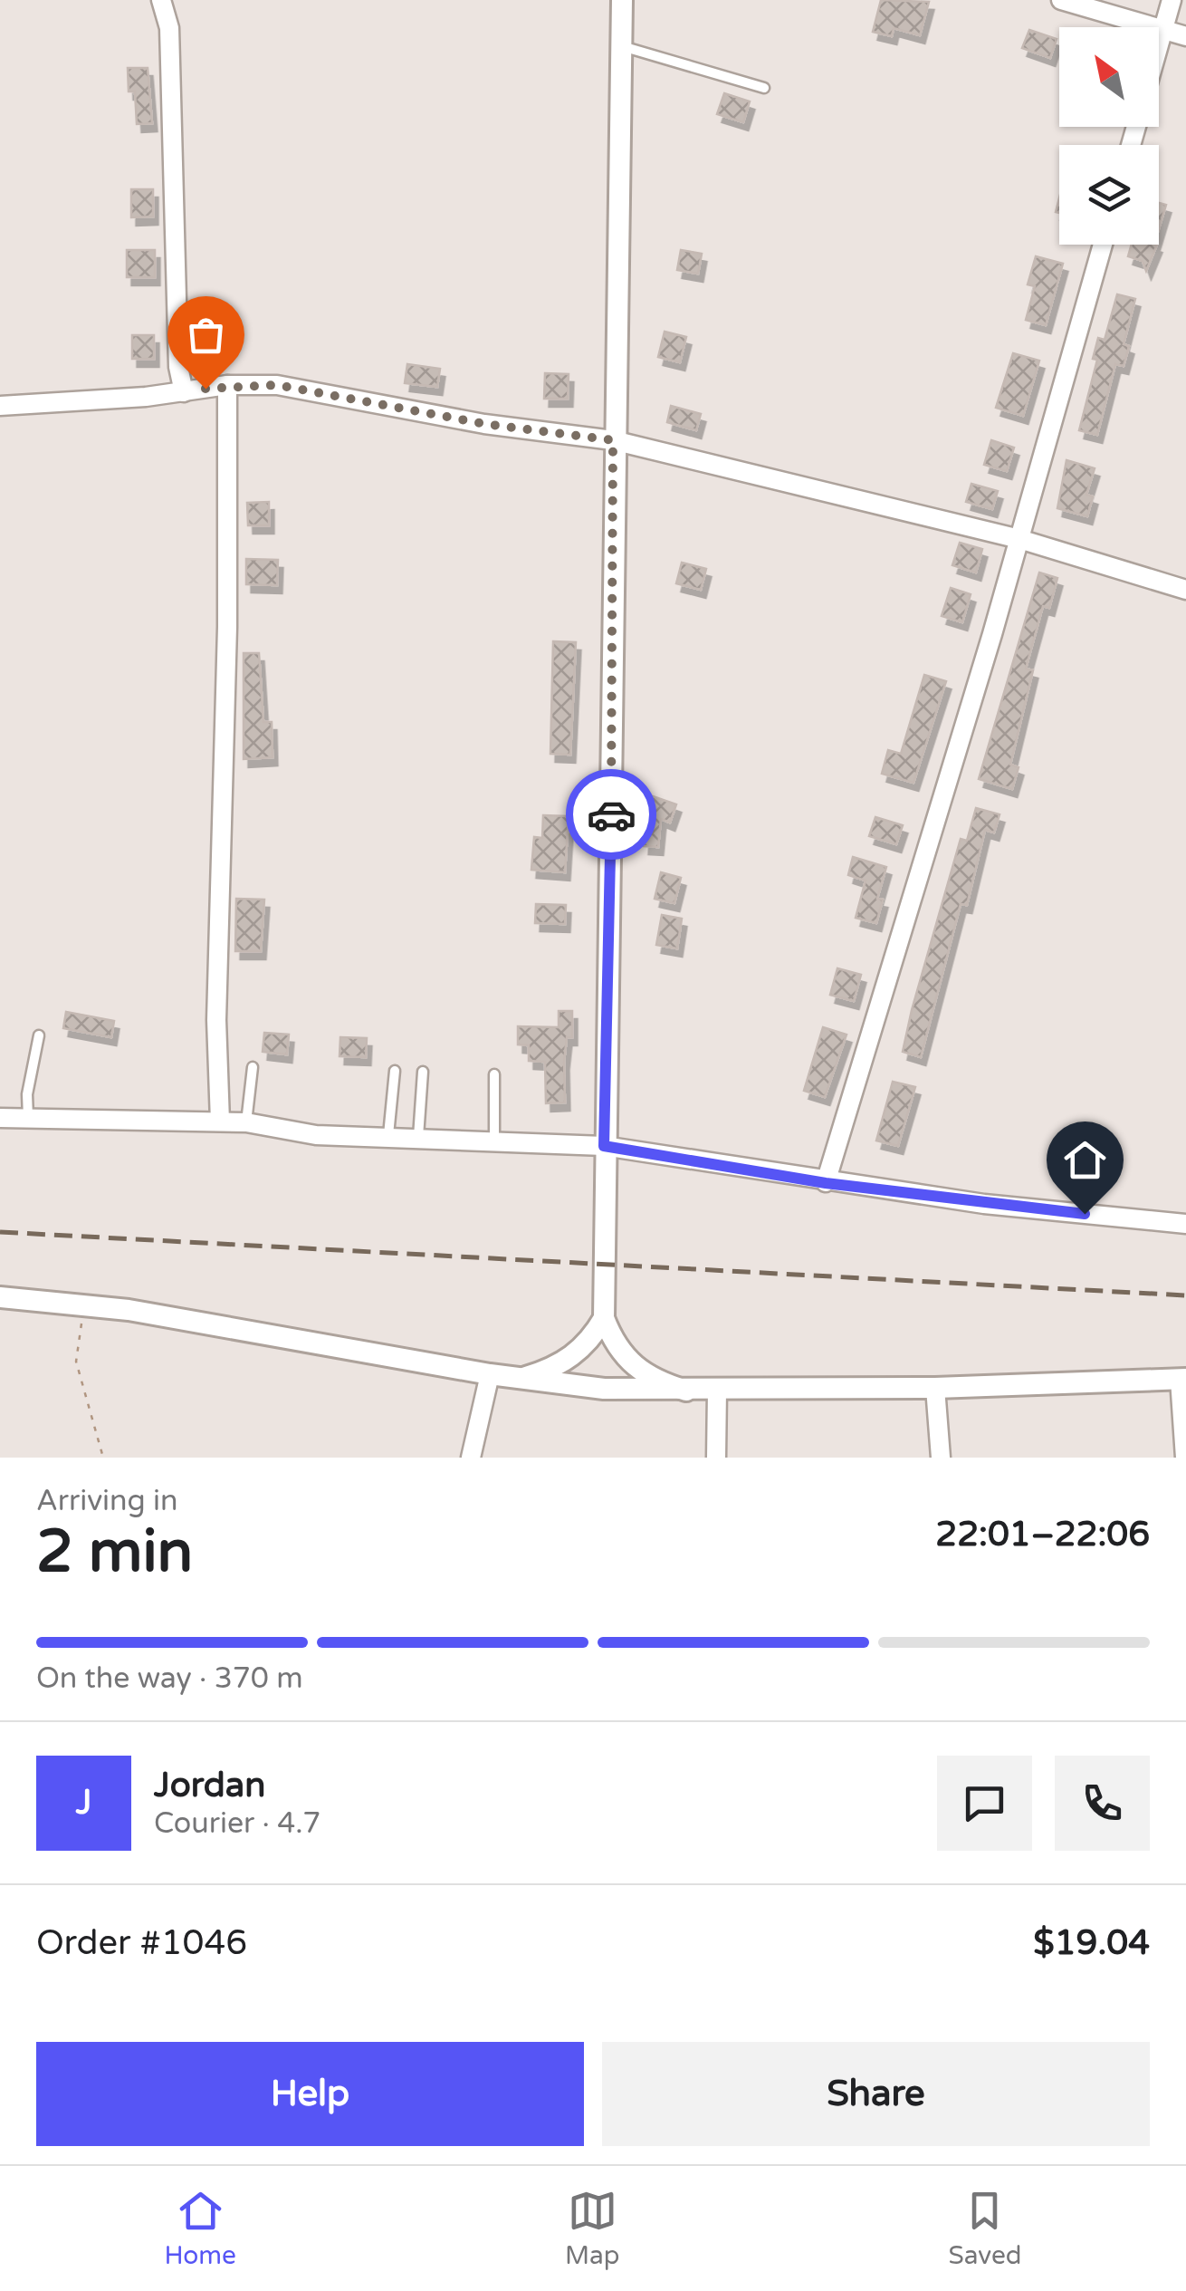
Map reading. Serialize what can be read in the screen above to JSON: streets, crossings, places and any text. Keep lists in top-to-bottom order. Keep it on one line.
{"north":"top left","page":{"heading":["2 min","Arriving in","22:01–22:06"],"panel":["Jordan","Courier · 4.7","Order #1046","$19.04"],"bar":"On the way · 370 m","round":"J","buttons":["Help","Share"],"tabs":["Home","Map","Saved"]}}
